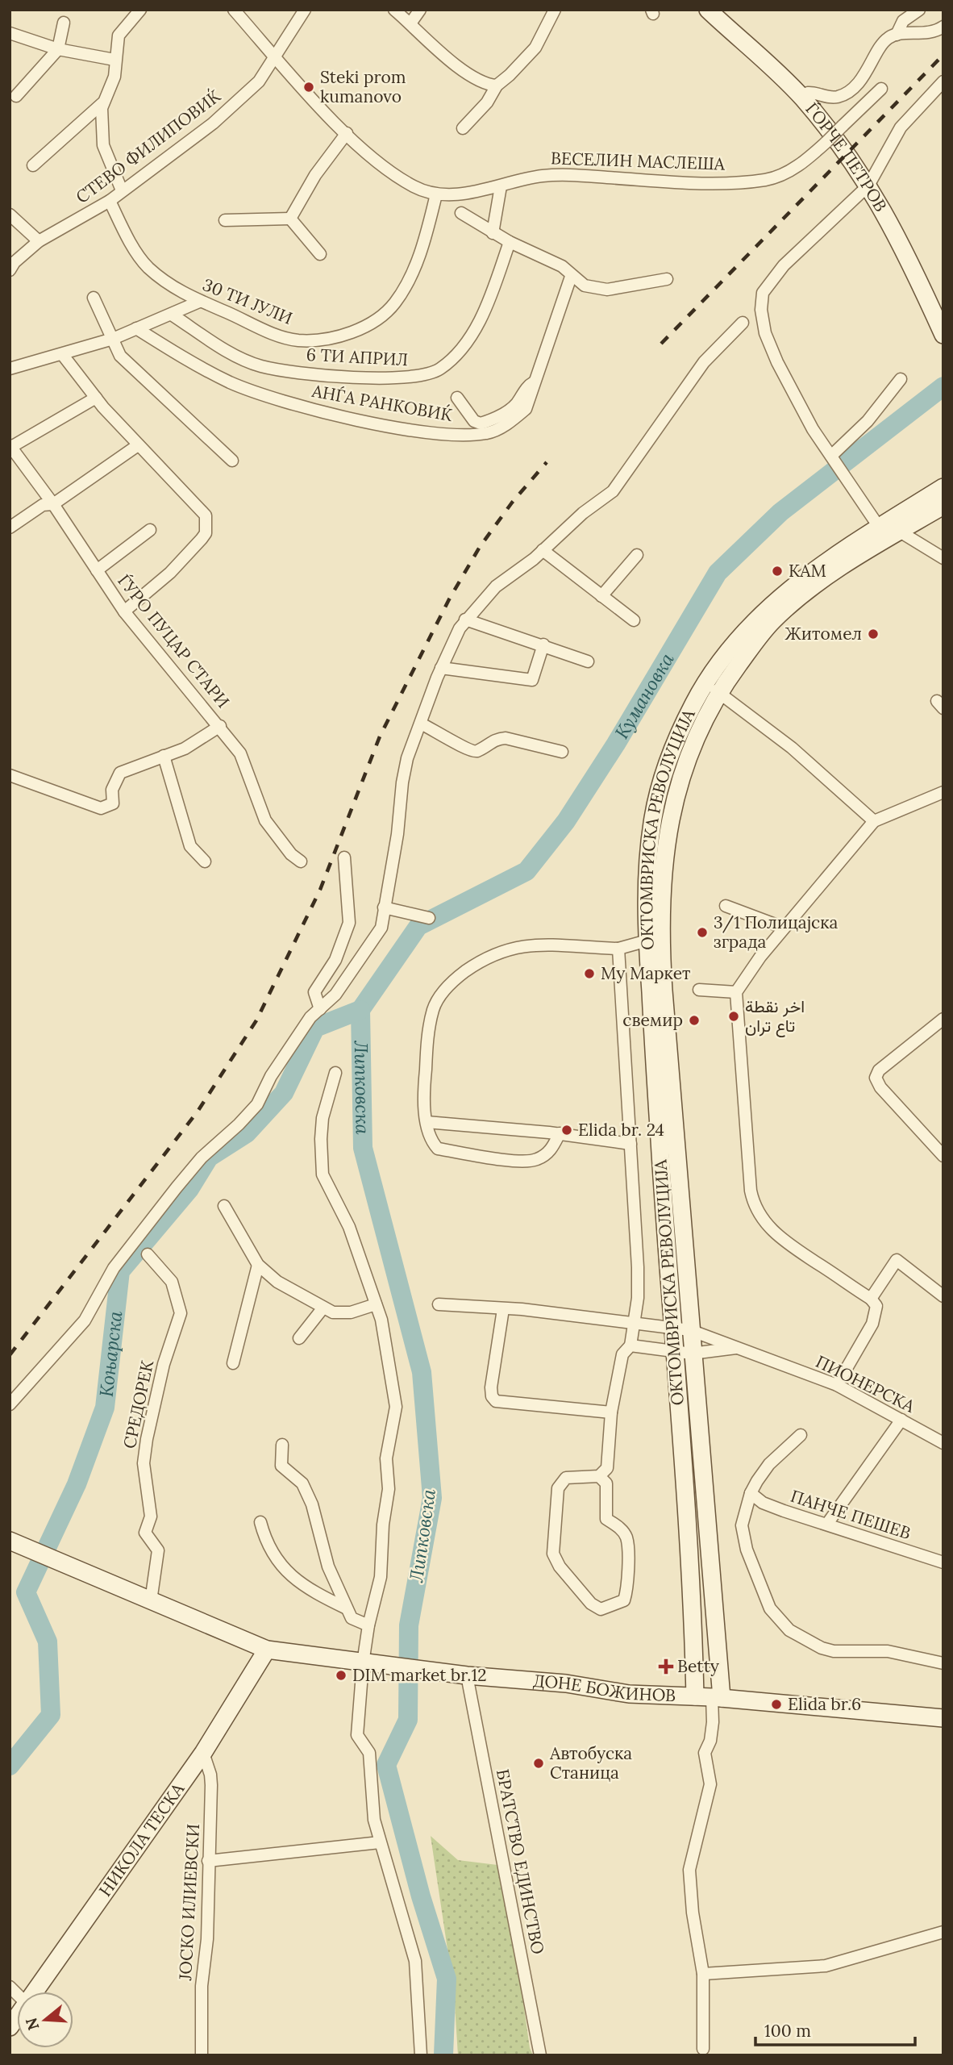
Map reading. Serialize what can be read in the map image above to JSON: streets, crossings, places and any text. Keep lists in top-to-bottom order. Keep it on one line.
{"streets":{"street":["СТЕВО ФИЛИПОВИЌ","ЃОРЧЕ ПЕТРОВ","ВЕСЕЛИН МАСЛЕША","30 ТИ ЈУЛИ","6 ТИ АПРИЛ","АНЃА РАНКОВИЌ","ЃУРО ПУЦАР СТАРИ","ОКТОМВРИСКА РЕВОЛУЦИЈА","ПИОНЕРСКА","СРЕДОРЕК","ПАНЧЕ ПЕШЕВ","ДОНЕ БОЖИНОВ","НИКОЛА ТЕСКА","БРАТСТВО ЕДИНСТВО","ЈОСКО ИЛИЕВСКИ"]},"crossings":[["СТЕВО ФИЛИПОВИЌ","ВЕСЕЛИН МАСЛЕША"],["СТЕВО ФИЛИПОВИЌ","30 ТИ ЈУЛИ"],["ВЕСЕЛИН МАСЛЕША","30 ТИ ЈУЛИ"],["ОКТОМВРИСКА РЕВОЛУЦИЈА","ПИОНЕРСКА"],["ОКТОМВРИСКА РЕВОЛУЦИЈА","ДОНЕ БОЖИНОВ"],["СРЕДОРЕК","ДОНЕ БОЖИНОВ"],["ДОНЕ БОЖИНОВ","НИКОЛА ТЕСКА"],["ДОНЕ БОЖИНОВ","БРАТСТВО ЕДИНСТВО"],["НИКОЛА ТЕСКА","ЈОСКО ИЛИЕВСКИ"]],"water":["Кумановка","Липковска","Коњарска"],"places":{"other":["Steki prom kumanovo","КАМ","Житомел","3/1 Полицајска зграда","Му Маркет","اخر نقطة تاع تران","свемир","Elida br. 24","DIM market br.12","Elida br.6","Автобуска Станица"],"health":["Betty"]},"scale_bar":"100 m","north":"left"}
